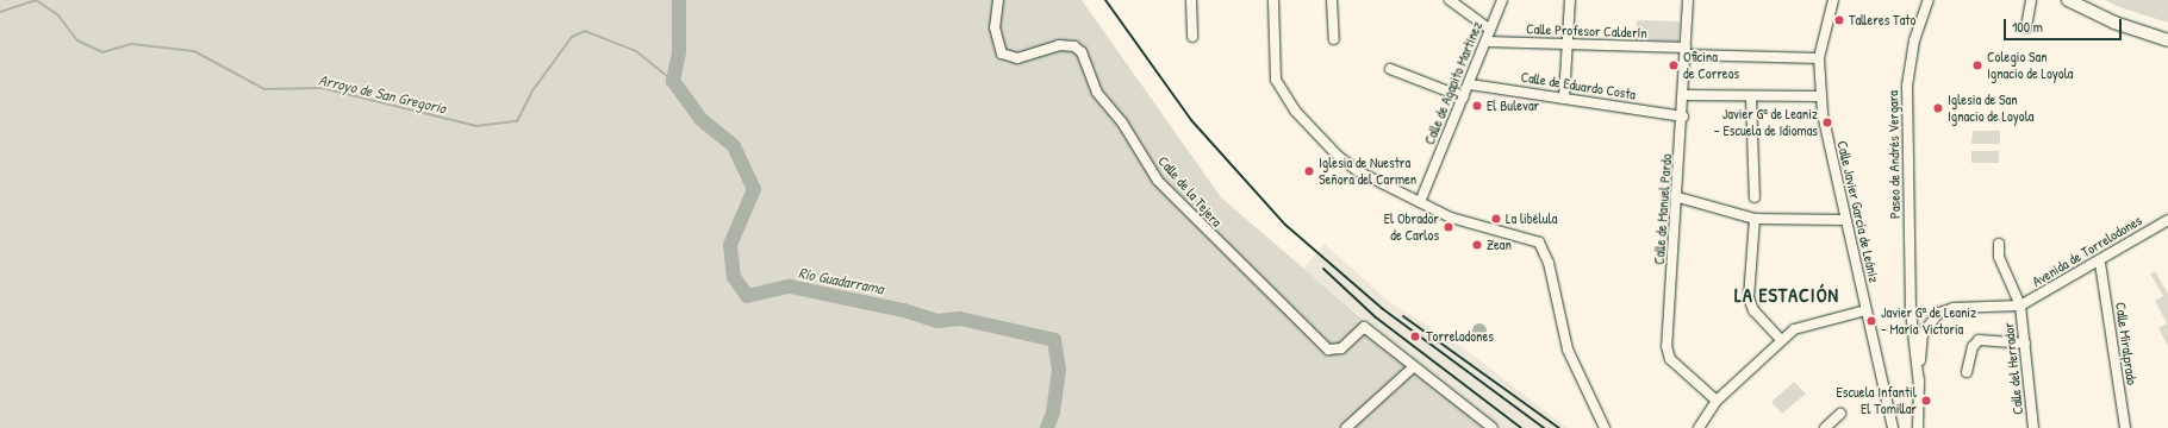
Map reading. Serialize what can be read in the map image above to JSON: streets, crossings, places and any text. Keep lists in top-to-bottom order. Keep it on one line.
{"streets":{"street":["Calle Profesor Calderín","Calle de Agapito Martínez","Calle de Eduardo Costa","Paseo de Andrés Vergara","Calle de la Tejera","Calle de Manuel Pardo","Calle Javier García de Leániz","Avenida de Torrelodones","Calle Miralprado","Calle del Herrador"]},"crossings":[["Calle Profesor Calderín","Calle de Agapito Martínez"],["Calle Profesor Calderín","Calle de Manuel Pardo"],["Calle Profesor Calderín","Calle Javier García de Leániz"],["Calle de Agapito Martínez","Calle de Eduardo Costa"],["Calle de Eduardo Costa","Calle de Manuel Pardo"],["Avenida de Torrelodones","Calle Miralprado"],["Avenida de Torrelodones","Calle del Herrador"]],"districts":["LA ESTACIÓN"],"water":["Arroyo de San Gregorio","Río Guadarrama"],"places":["Talleres Tato","Oficina de Correos","Colegio San Ignacio de Loyola","El Bulevar","Iglesia de San Ignacio de Loyola","Javier Gª de Leaniz - Escuela de Idiomas","Iglesia de Nuestra Señora del Carmen","La libélula","El Obrador de Carlos","Zean","Javier Gª de Leaniz - María Victoria","Torrelodones","Escuela Infantil El Tomillar"],"scale_bar":"100 m"}
